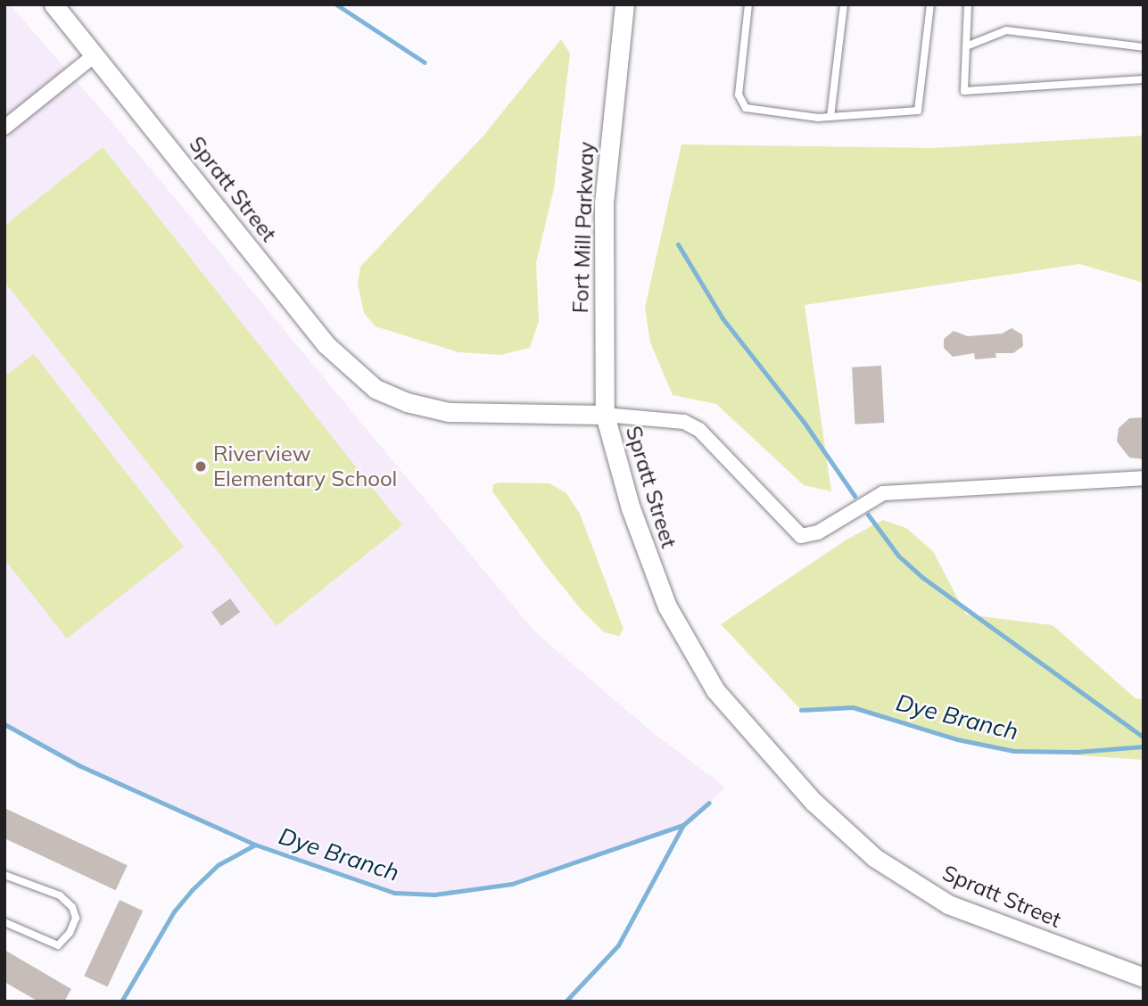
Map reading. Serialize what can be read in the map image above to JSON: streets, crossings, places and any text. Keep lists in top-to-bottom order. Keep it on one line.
{"streets":{"main road":["Spratt Street","Fort Mill Parkway"]},"crossings":[["Spratt Street","Fort Mill Parkway"]],"water":["Dye Branch"],"places":["Riverview Elementary School"]}
